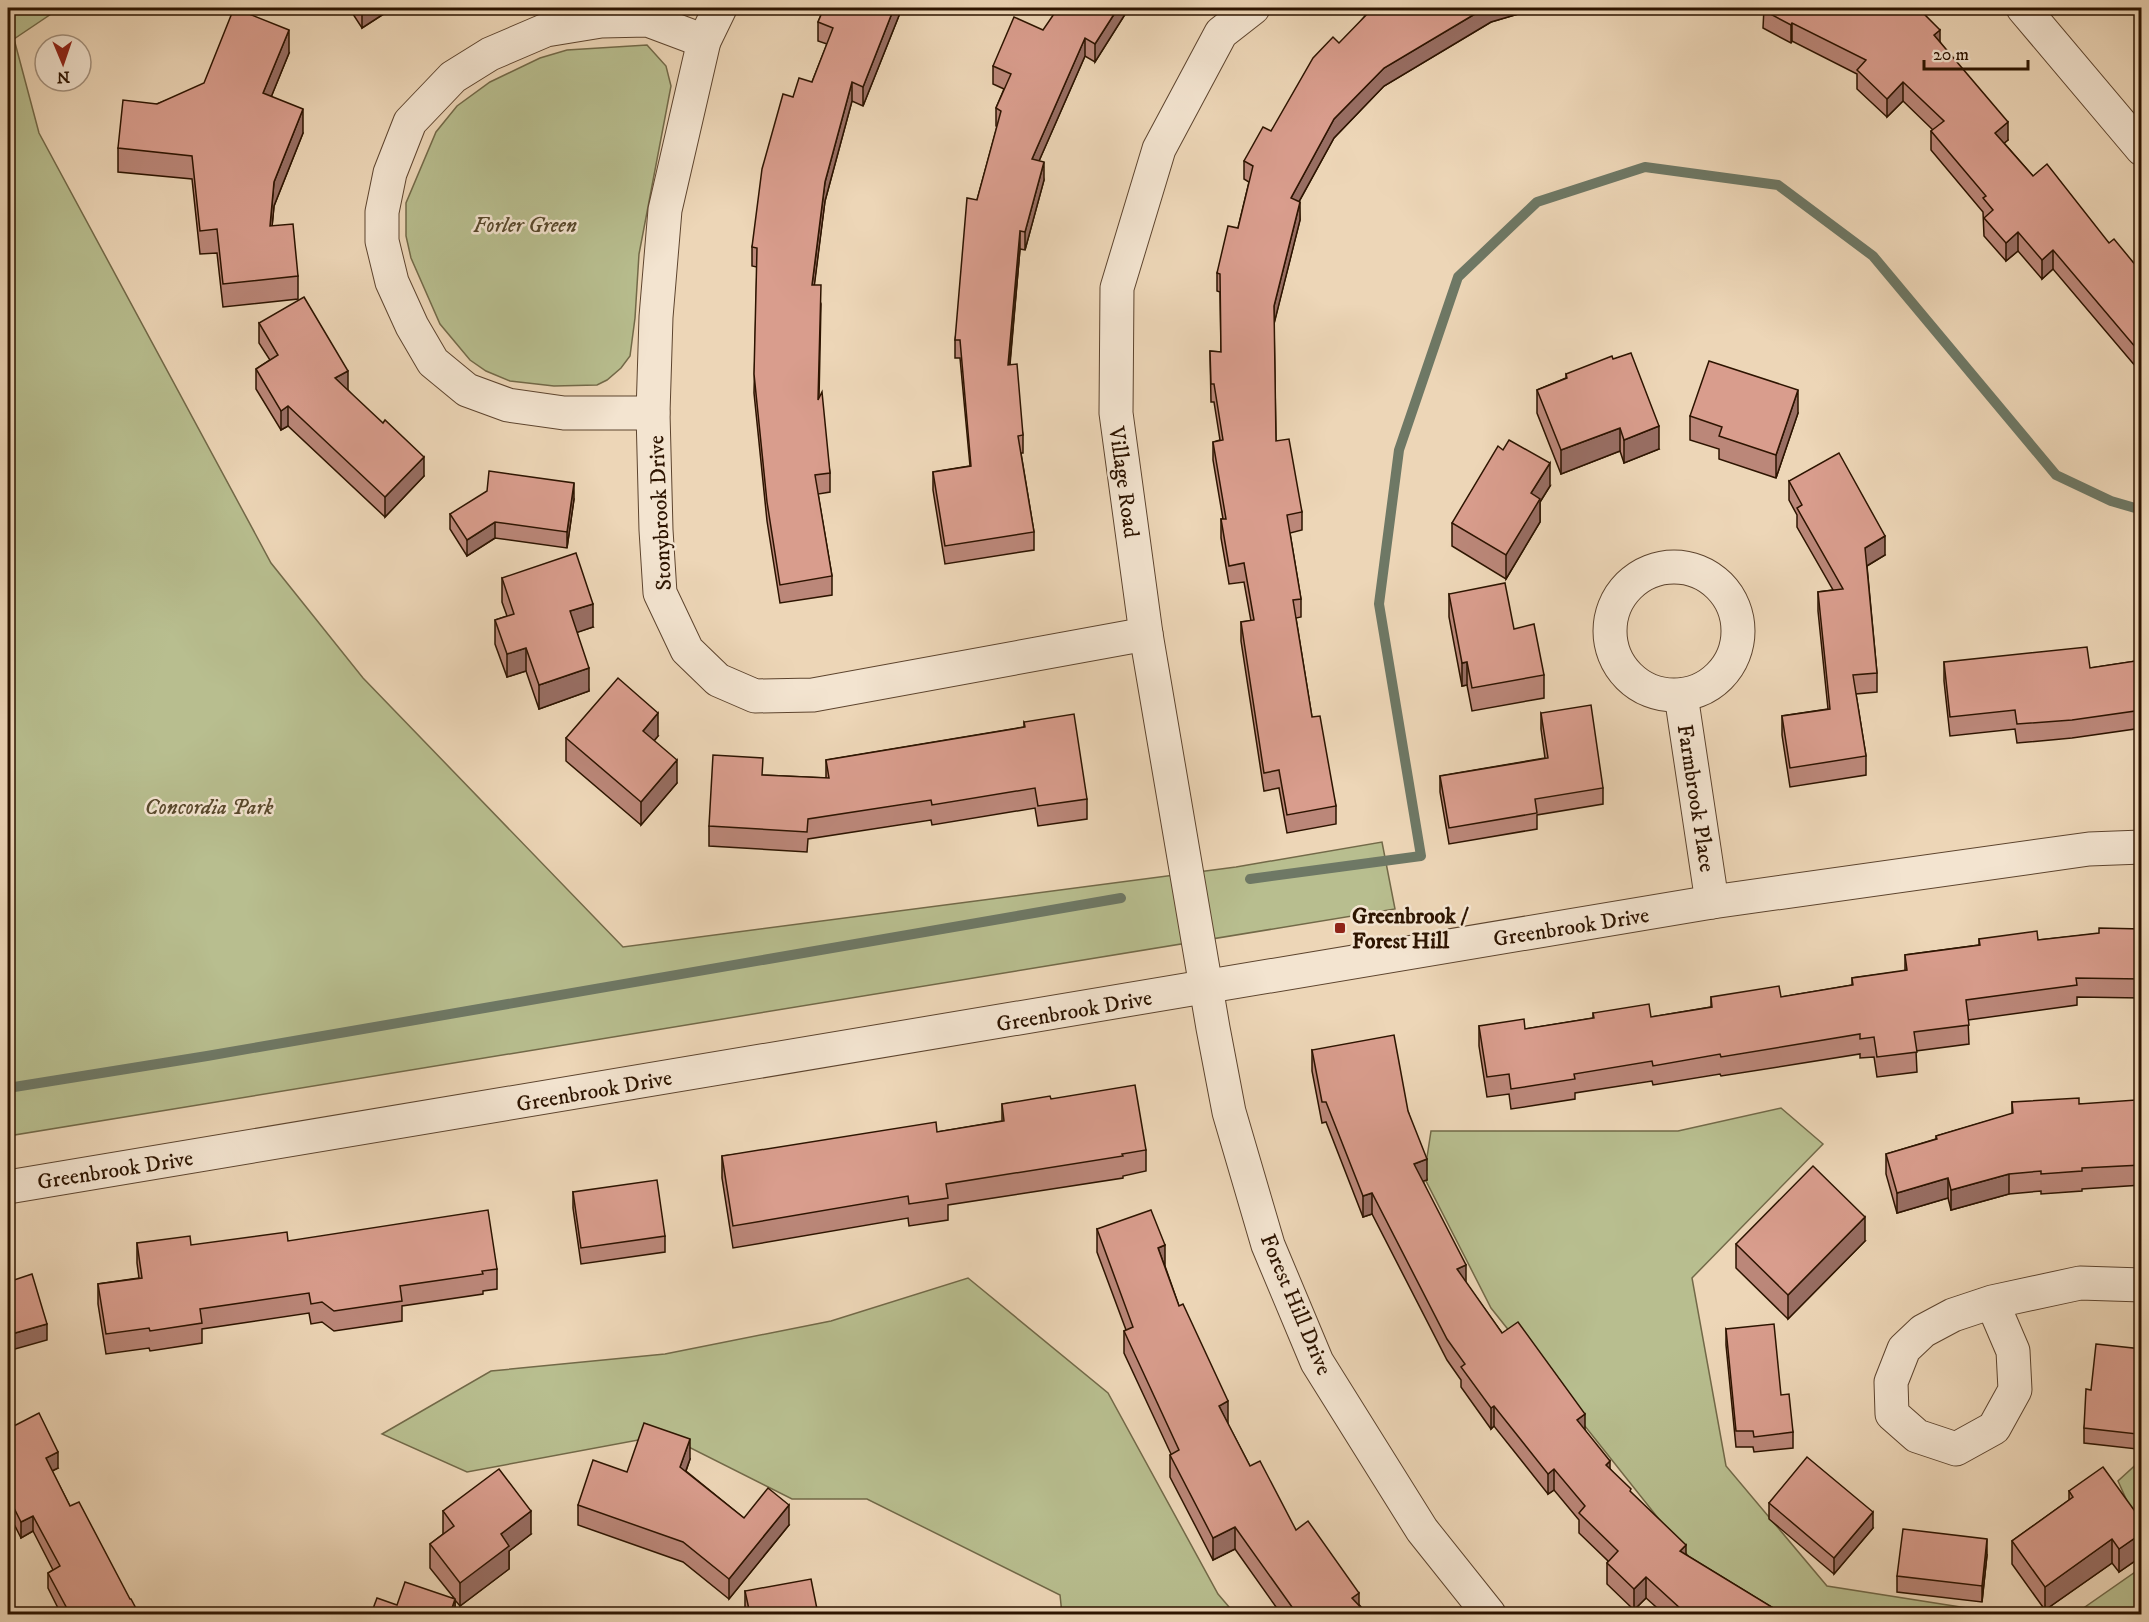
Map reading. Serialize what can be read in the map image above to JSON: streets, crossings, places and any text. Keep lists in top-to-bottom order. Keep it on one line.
{"streets":{"street":["Village Road","Stonybrook Drive","Farmbrook Place","Greenbrook Drive","Forest Hill Drive"]},"crossings":[["Village Road","Stonybrook Drive"],["Village Road","Greenbrook Drive"],["Village Road","Forest Hill Drive"],["Farmbrook Place","Greenbrook Drive"],["Greenbrook Drive","Forest Hill Drive"]],"parks":["Forler Green","Concordia Park"],"places":{"transit":["Greenbrook / Forest Hill"]},"scale_bar":"20 m","north":"bottom"}
